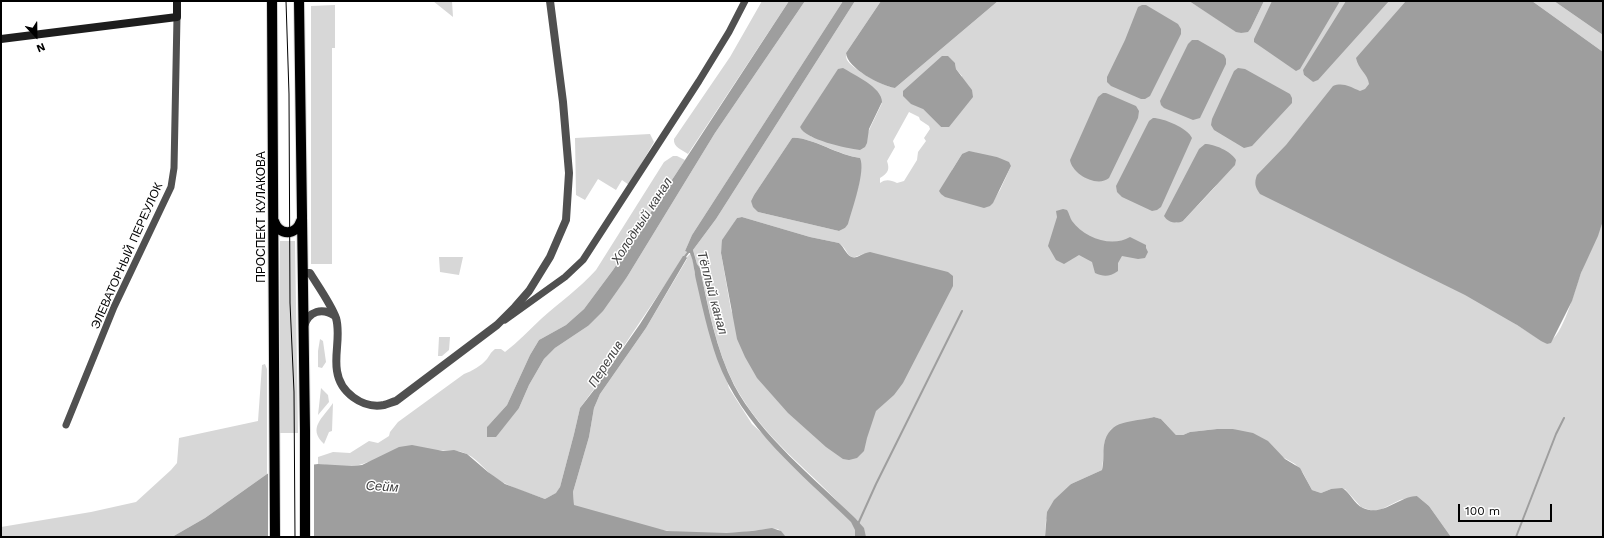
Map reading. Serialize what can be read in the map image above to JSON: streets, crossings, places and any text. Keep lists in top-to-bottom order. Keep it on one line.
{"streets":{"main road":["ПРОСПЕКТ КУЛАКОВА"],"street":["ЭЛЕВАТОРНЫЙ ПЕРЕУЛОК"]},"water":["Холодный канал","Тёплый канал","Перелив","Сейм"],"scale_bar":"100 m","north":"bottom"}
